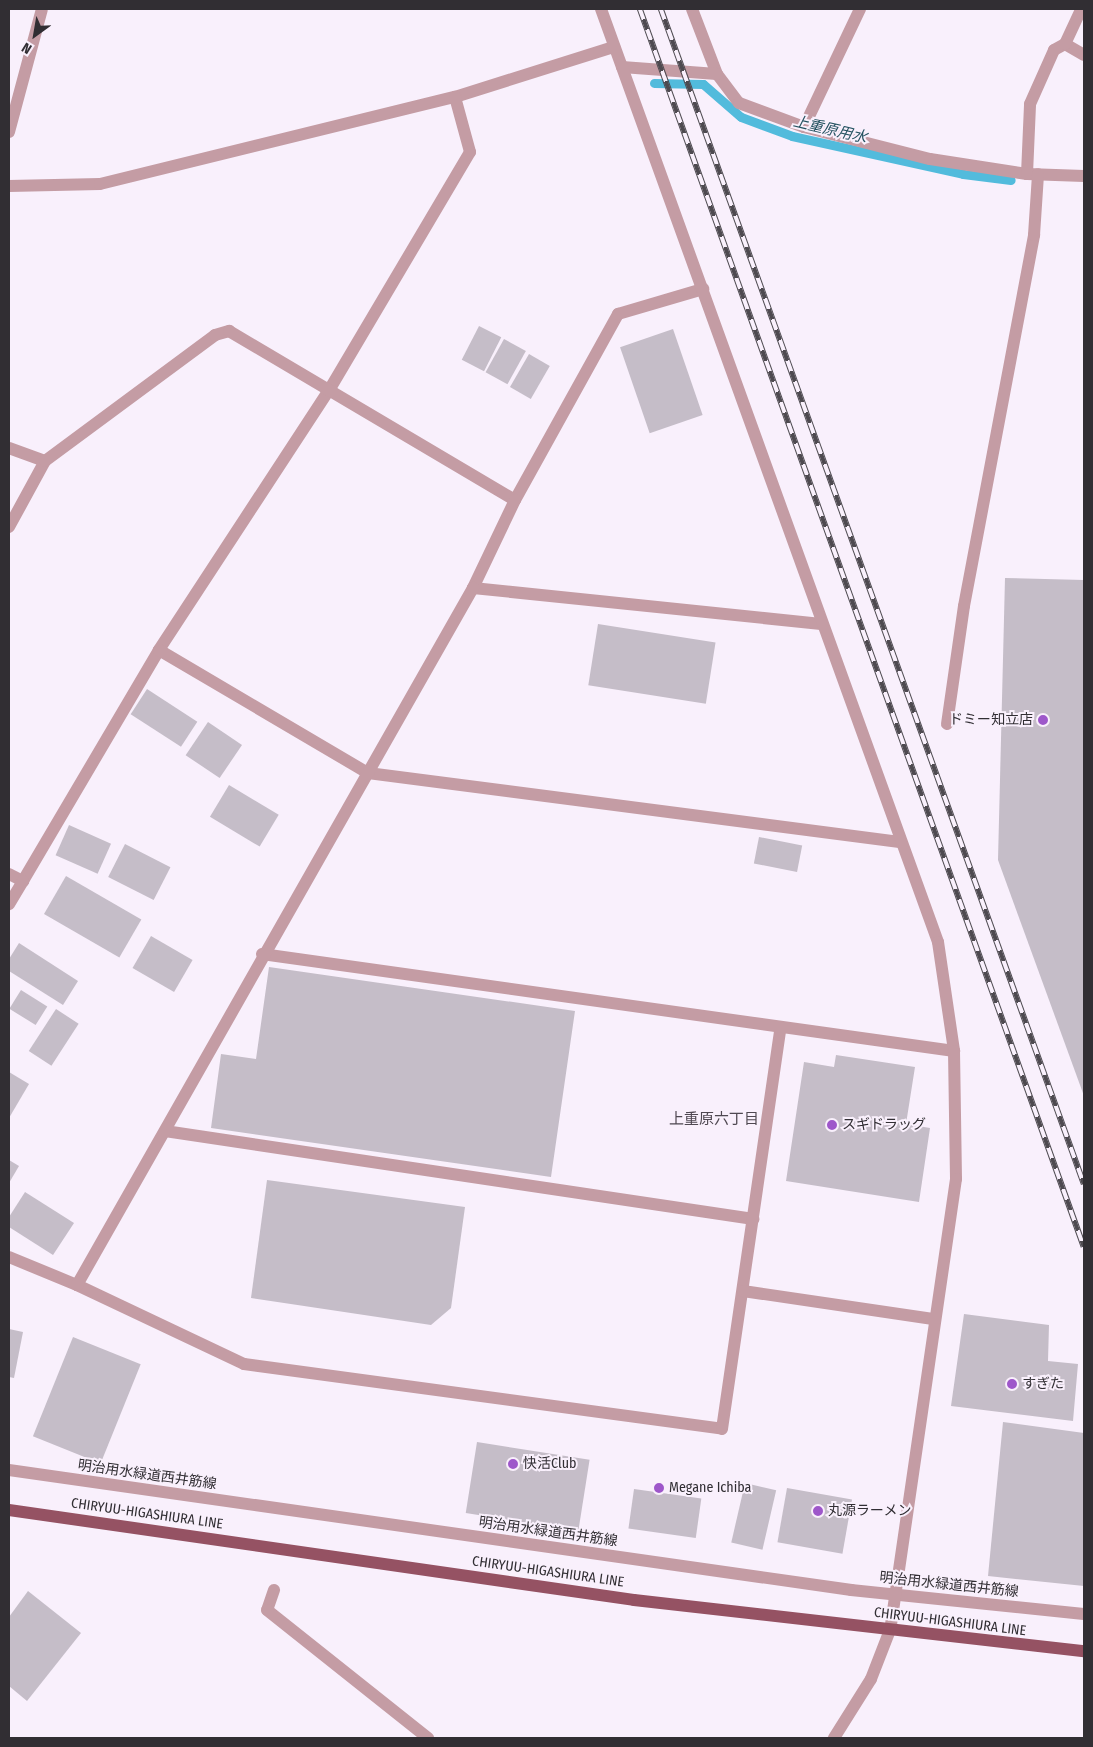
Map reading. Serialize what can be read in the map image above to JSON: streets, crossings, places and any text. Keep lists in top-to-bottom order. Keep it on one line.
{"streets":{"main road":["CHIRYUU-HIGASHIURA LINE"],"street":["明治用水緑道西井筋線"]},"districts":["上重原六丁目"],"water":["上重原用水"],"places":["ドミー知立店","スギドラッグ","すぎた","快活Club","Megane Ichiba","丸源ラーメン"],"north":"bottom left"}
